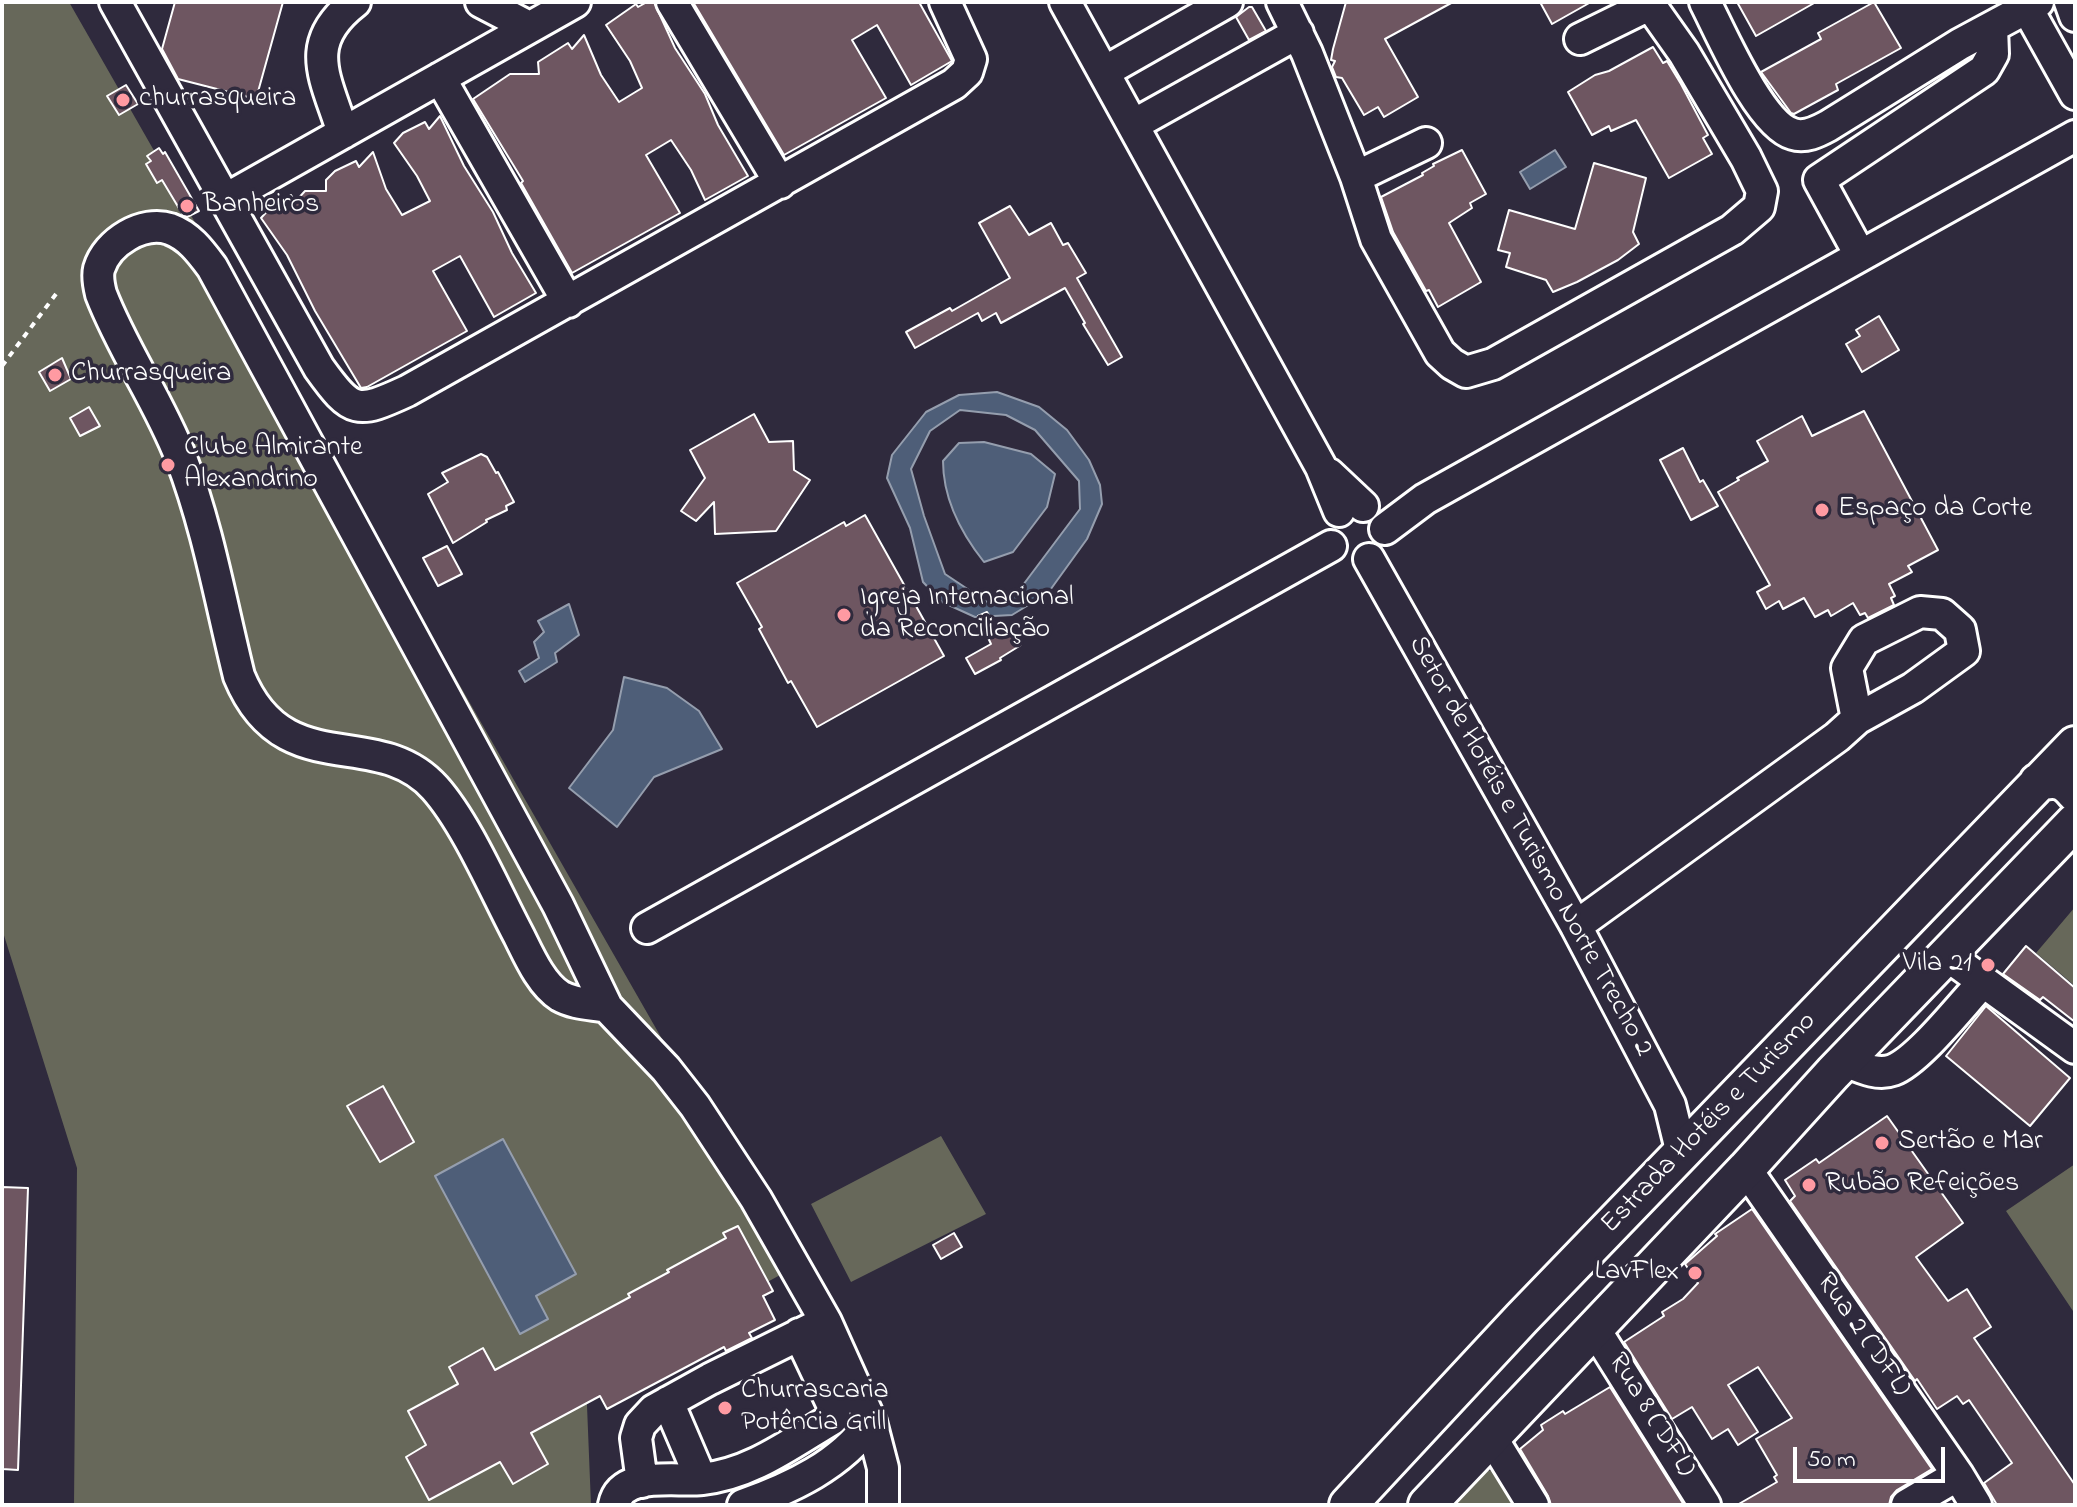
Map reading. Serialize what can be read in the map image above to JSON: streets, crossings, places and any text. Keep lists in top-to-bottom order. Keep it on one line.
{"streets":{"main road":["Estrada Hotéis e Turismo"],"street":["Setor de Hotéis e Turismo Norte Trecho 2","Rua 2 (DFL)","Rua 8 (DFL)"]},"crossings":[["Setor de Hotéis e Turismo Norte Trecho 2","Estrada Hotéis e Turismo"],["Estrada Hotéis e Turismo","Rua 2 (DFL)"],["Estrada Hotéis e Turismo","Rua 8 (DFL)"]],"places":["churrasqueira","Banheiros","Churrasqueira","Clube Almirante Alexandrino","Espaço da Corte","Igreja Internacional da Reconciliação","Vila 21","Sertão e Mar","Rubão Refeições","LavFlex","Churrascaria Potência Grill"],"scale_bar":"50 m"}
